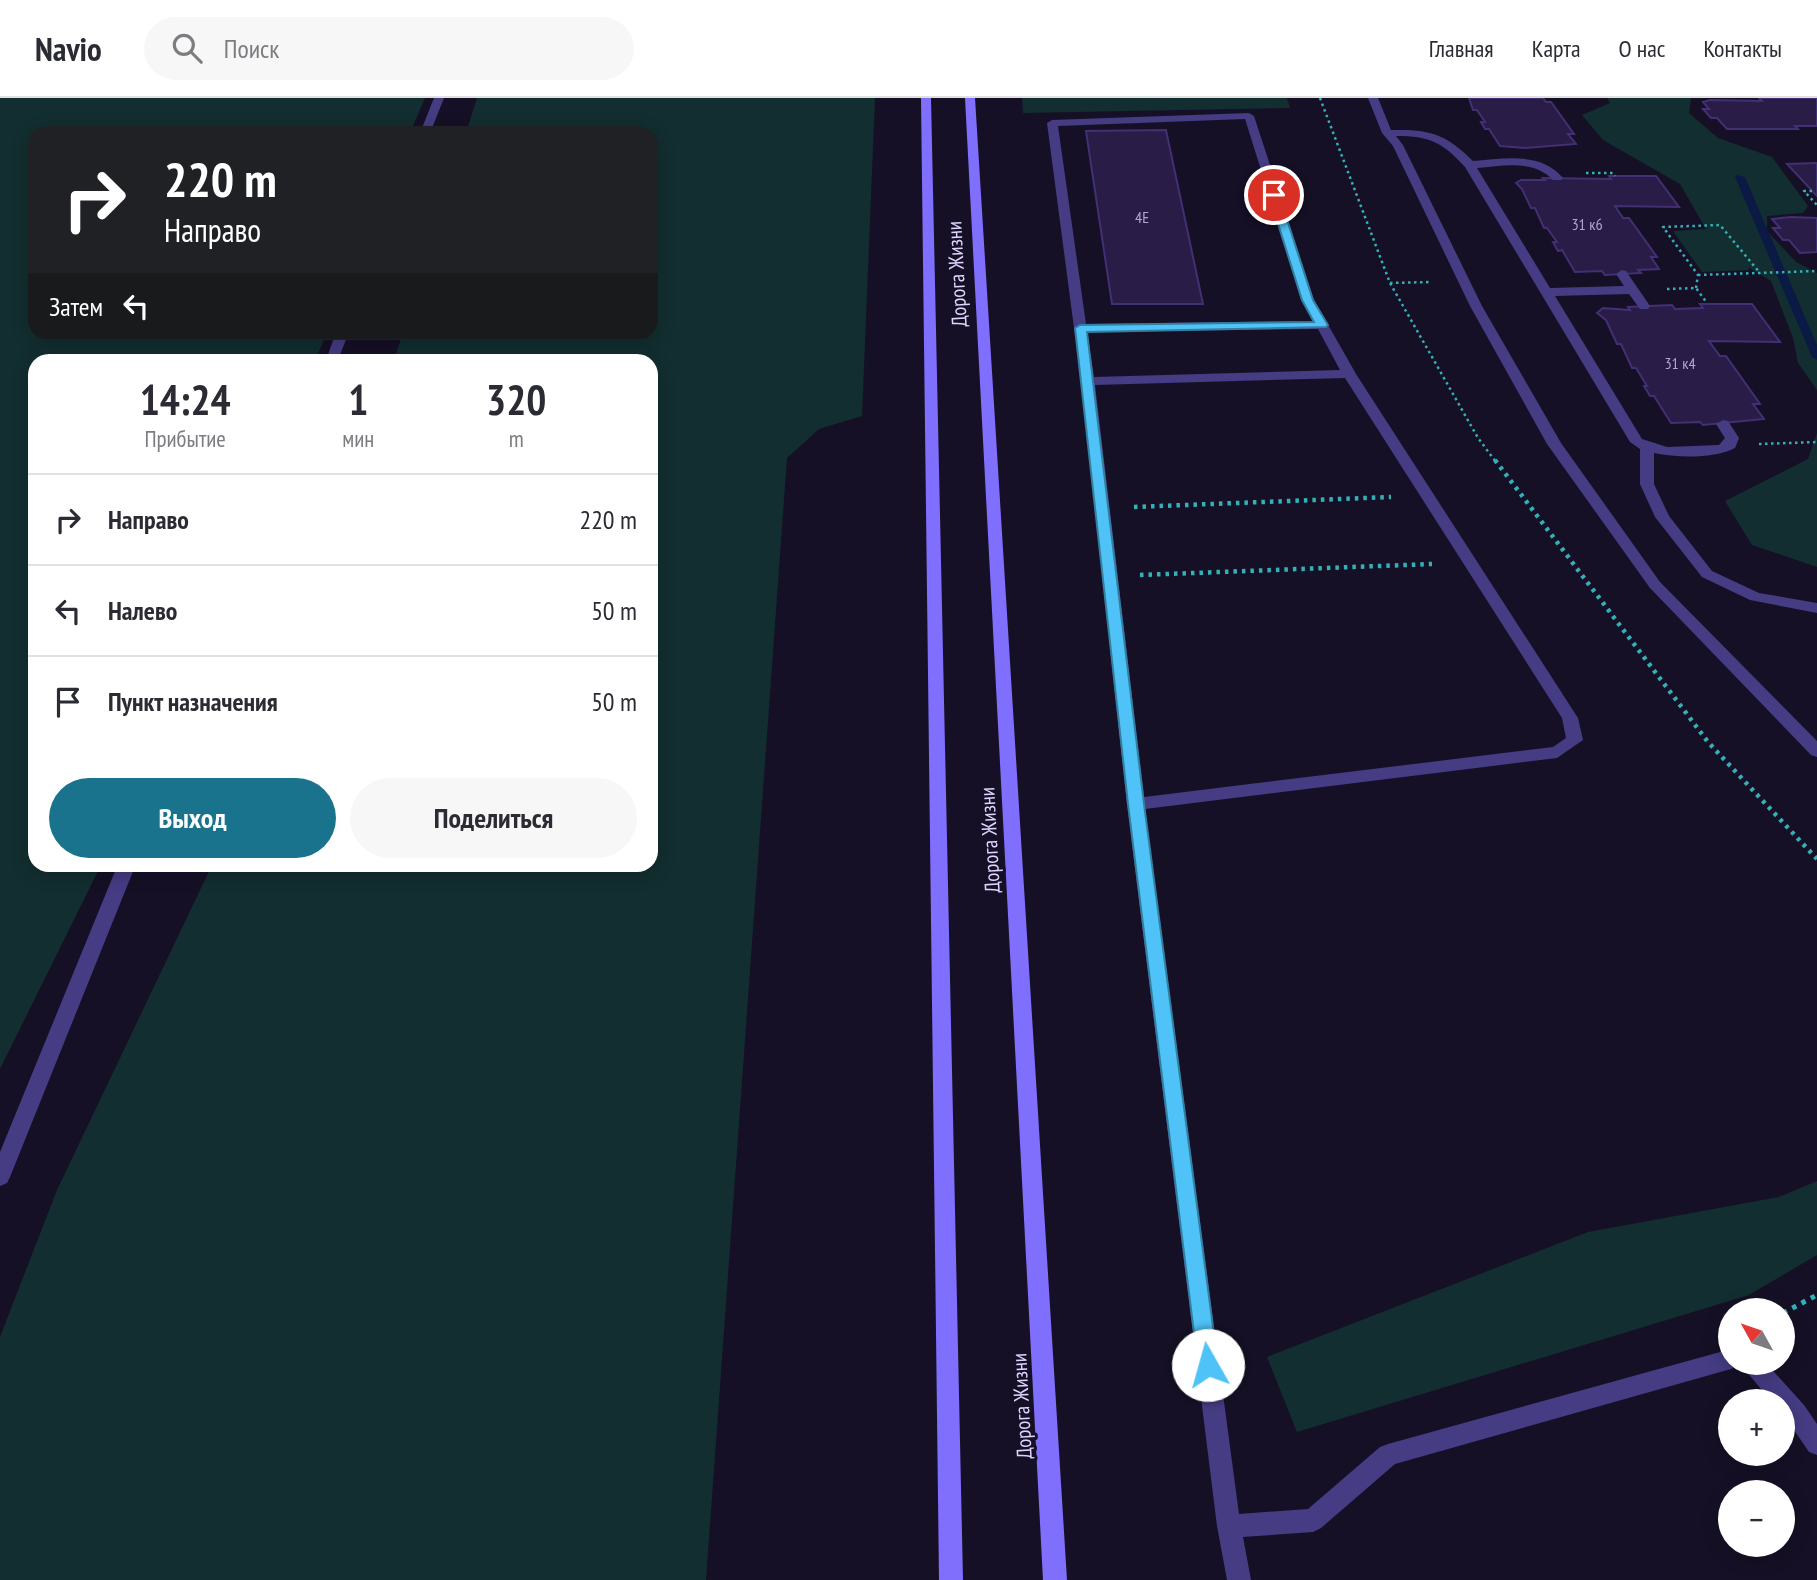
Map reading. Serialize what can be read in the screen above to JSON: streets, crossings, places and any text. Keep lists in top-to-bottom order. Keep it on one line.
{"streets":{"main road":["Дорога Жизни"]},"house_numbers":["4Е","31 к6","31 к4"],"north":"top left","page":{"header":"Navio","search":"Поиск","nav":["Главная","Карта","О нас","Контакты"],"turn":["220 m","Направо"],"then":"Затем","eta":["14:24","Прибытие","1","мин","320","m"],"list":[{"name":"Направо","value":"220 m"},{"name":"Налево","value":"50 m"},{"name":"Пункт назначения","value":"50 m"}],"buttons":["Выход","Поделиться"],"map_buttons":["+","−"]}}
